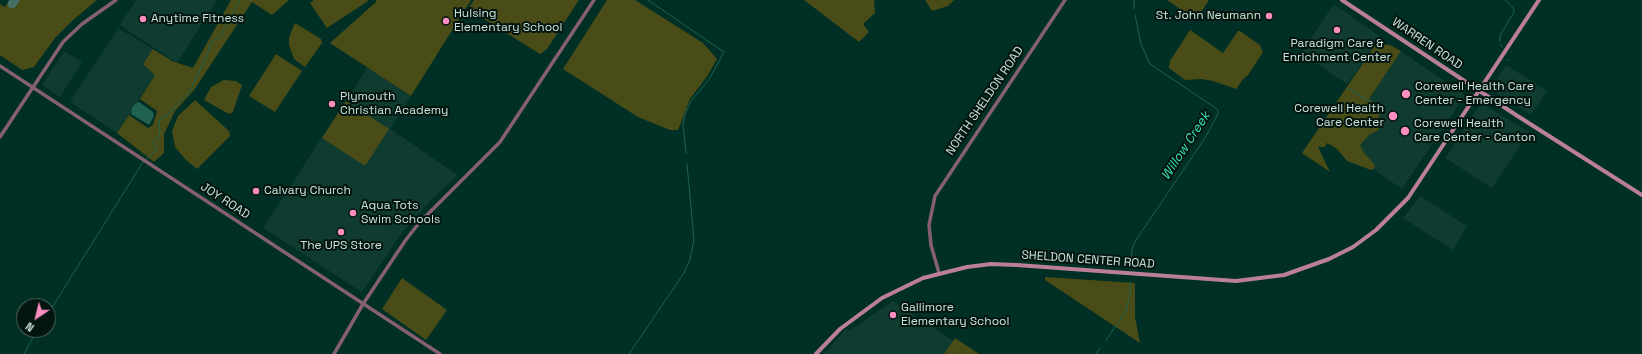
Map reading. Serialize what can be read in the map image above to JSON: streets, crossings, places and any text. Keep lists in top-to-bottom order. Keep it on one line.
{"streets":{"main road":["WARREN ROAD","SHELDON CENTER ROAD"],"street":["NORTH SHELDON ROAD","JOY ROAD"]},"crossings":[["WARREN ROAD","SHELDON CENTER ROAD"],["NORTH SHELDON ROAD","SHELDON CENTER ROAD"]],"water":["Willow Creek"],"places":["St. John Neumann","Anytime Fitness","Hulsing Elementary School","Paradigm Care & Enrichment Center","Corewell Health Care Center - Emergency","Plymouth Christian Academy","Corewell Health Care Center","Corewell Health Care Center - Canton","Calvary Church","Aqua Tots Swim Schools","The UPS Store","Gallimore Elementary School"],"north":"bottom left"}
